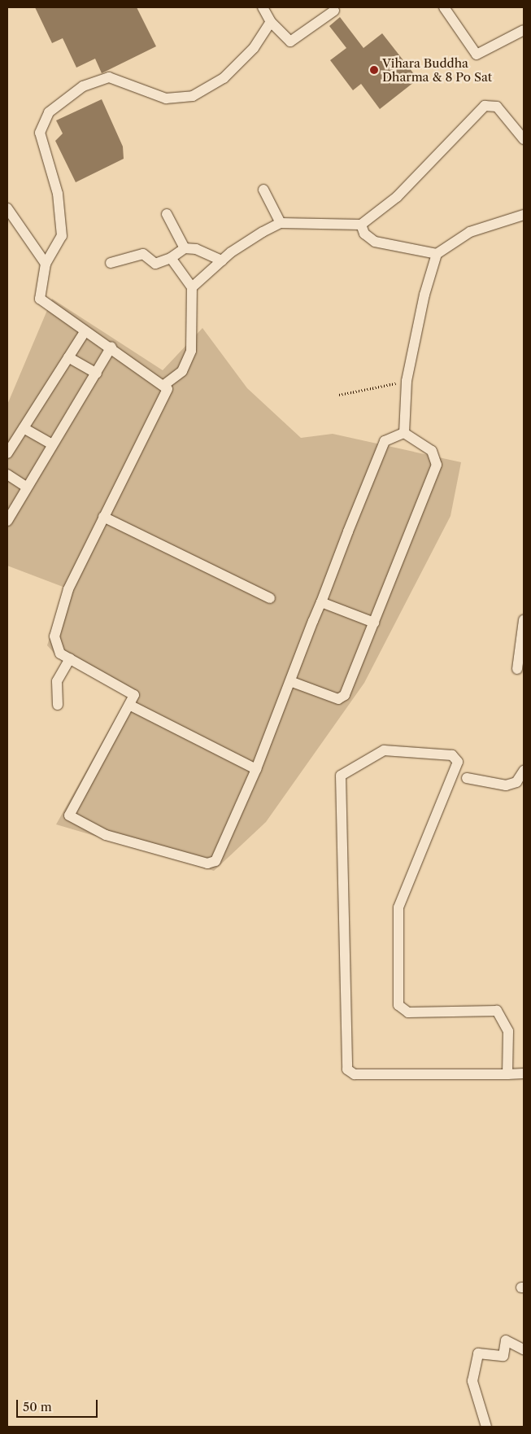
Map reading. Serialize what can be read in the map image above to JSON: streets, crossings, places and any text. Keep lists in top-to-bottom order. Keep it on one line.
{"places":["Vihara Buddha Dharma & 8 Po Sat"],"scale_bar":"50 m"}
